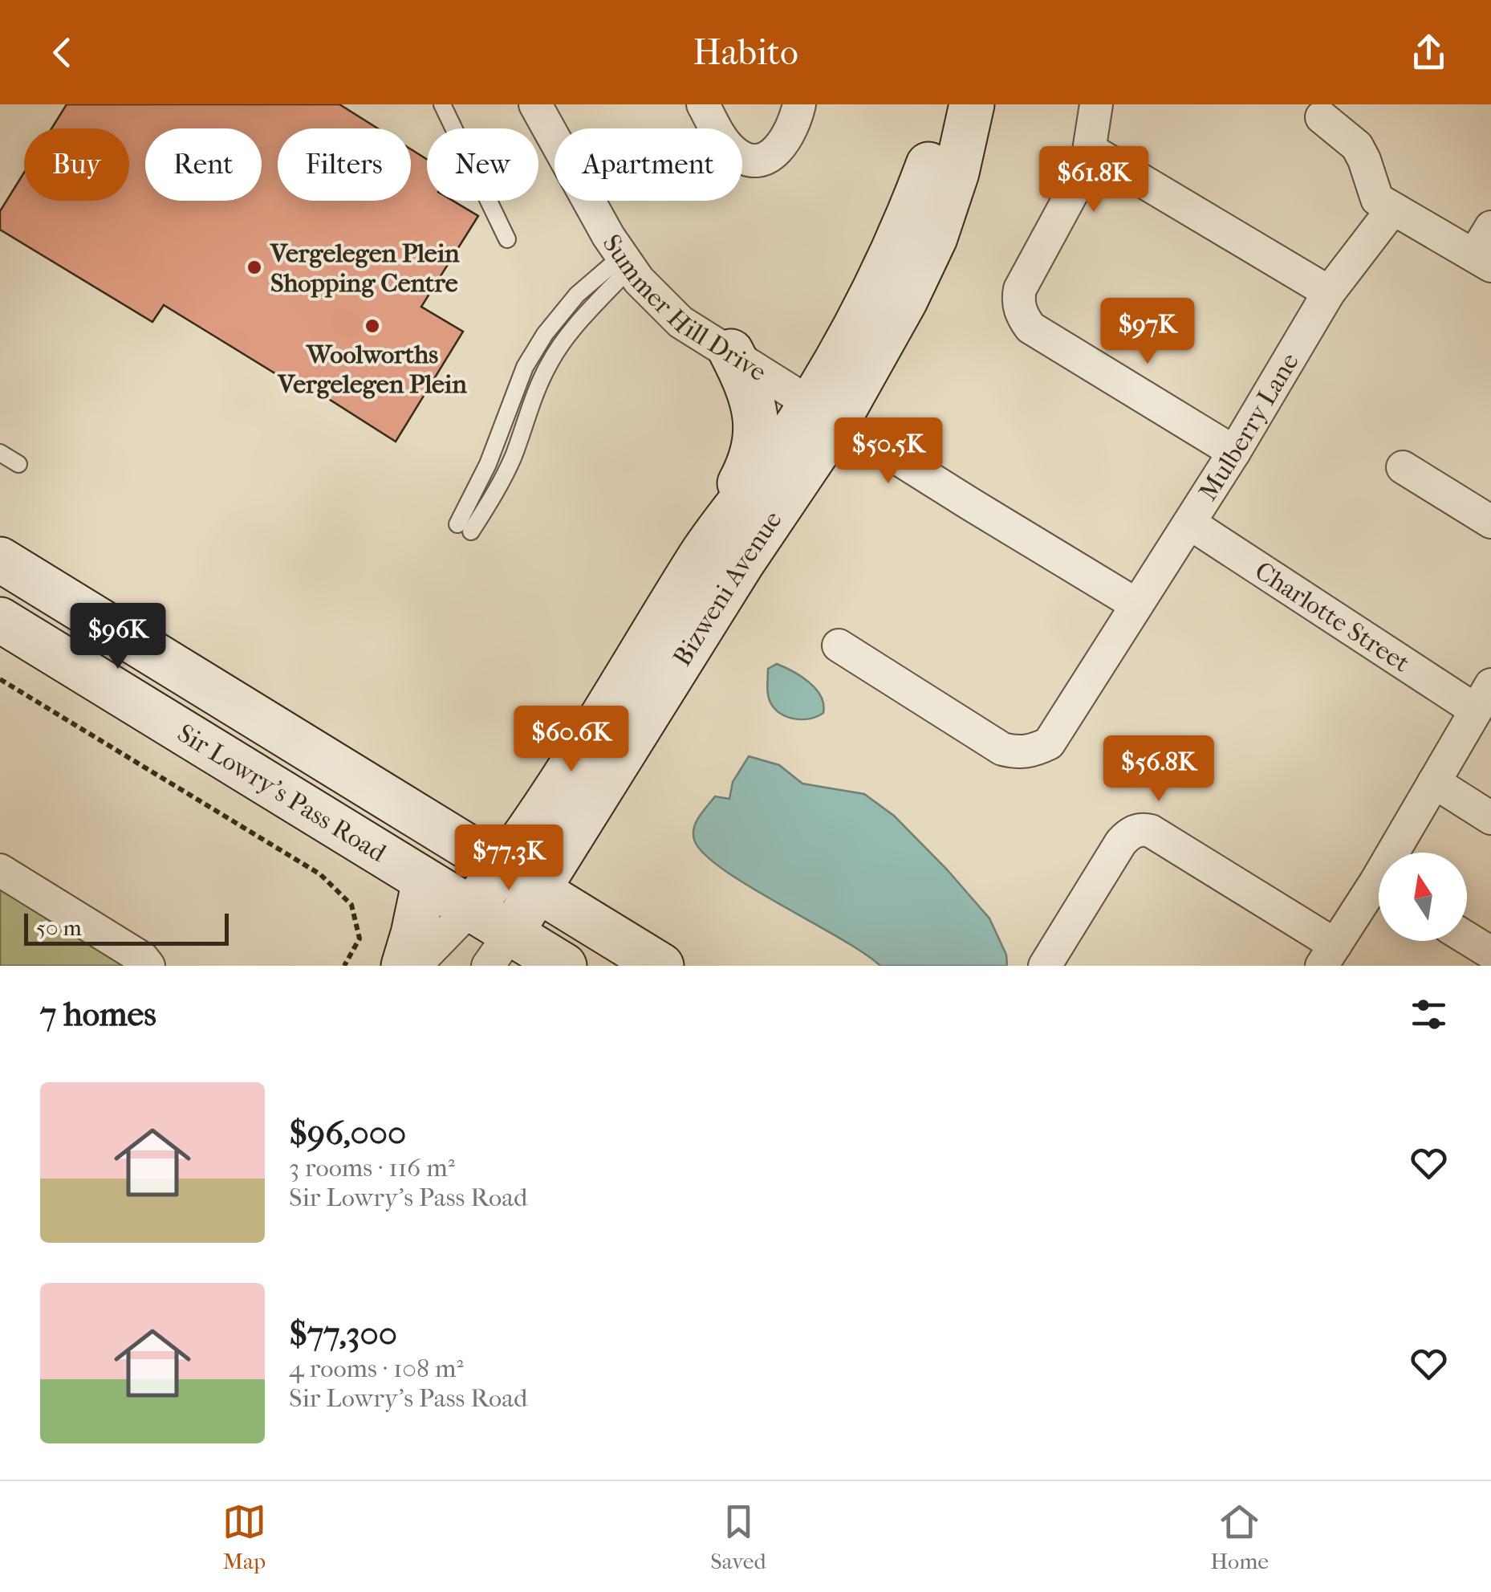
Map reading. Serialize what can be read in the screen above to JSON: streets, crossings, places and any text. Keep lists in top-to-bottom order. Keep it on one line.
{"streets":{"street":["Summer Hill Drive","Mulberry Lane","Bizweni Avenue","Charlotte Street","Sir Lowry's Pass Road"]},"crossings":[["Summer Hill Drive","Mulberry Lane"],["Summer Hill Drive","Bizweni Avenue"],["Mulberry Lane","Charlotte Street"],["Bizweni Avenue","Sir Lowry's Pass Road"]],"places":["Vergelegen Plein Shopping Centre","Woolworths Vergelegen Plein"],"scale_bar":"50 m","north":"top","page":{"header":"Habito","chip":["Buy","Rent","Filters","New","Apartment"],"price":["$61.8K","$97K","$50.5K","$96K","$60.6K","$56.8K","$77.3K"],"scale":"50 m","heading":"7 homes","list":[{"name":"$96,000","note":"3 rooms · 116 m² · Sir Lowry's Pass Road"},{"name":"$77,300","note":"4 rooms · 108 m² · Sir Lowry's Pass Road"}],"tabs":["Map","Saved","Home"]}}
